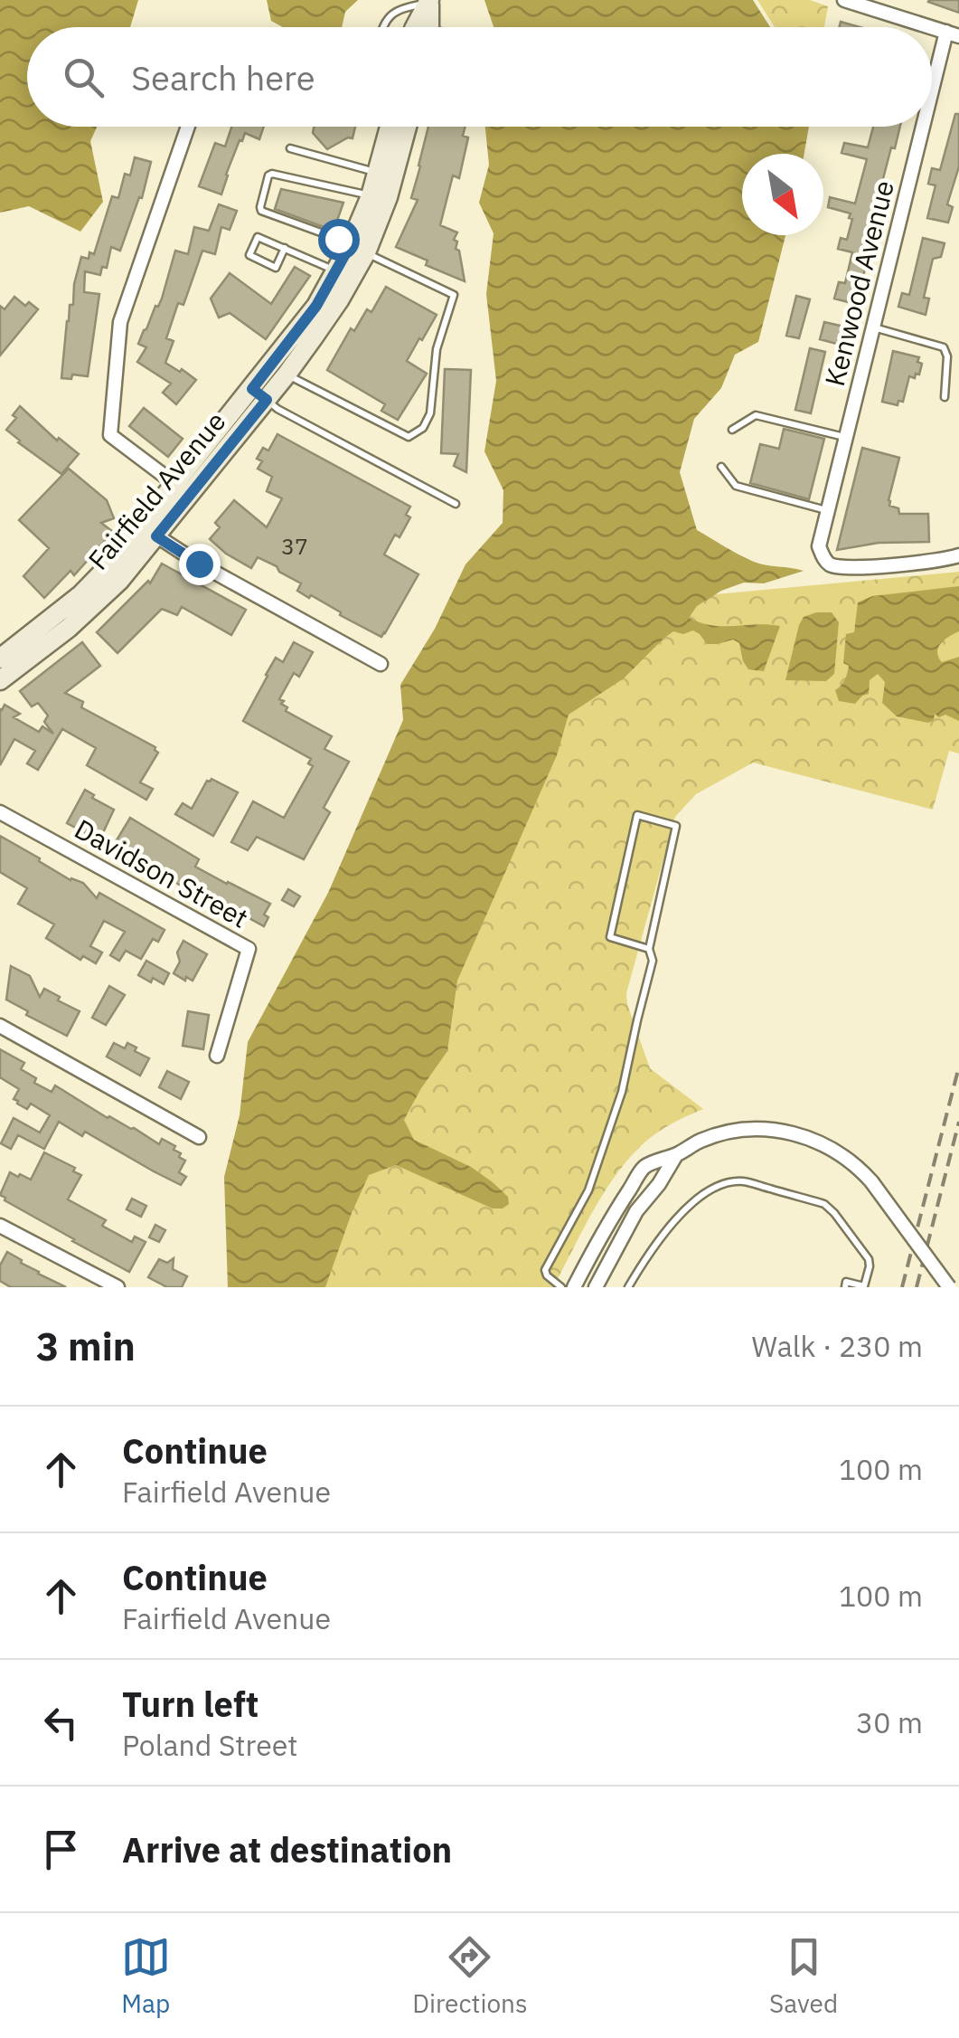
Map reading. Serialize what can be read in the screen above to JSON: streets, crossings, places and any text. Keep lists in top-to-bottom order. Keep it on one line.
{"streets":{"main road":["Fairfield Avenue"],"street":["Kenwood Avenue","Davidson Street"]},"house_numbers":["37"],"north":"bottom right","page":{"search":"Search here","heading":["3 min","Walk · 230 m"],"list":[["Continue","Fairfield Avenue","100 m"],["Continue","Fairfield Avenue","100 m"],["Turn left","Poland Street","30 m"],"Arrive at destination"],"nav":["Map","Directions","Saved"]}}
